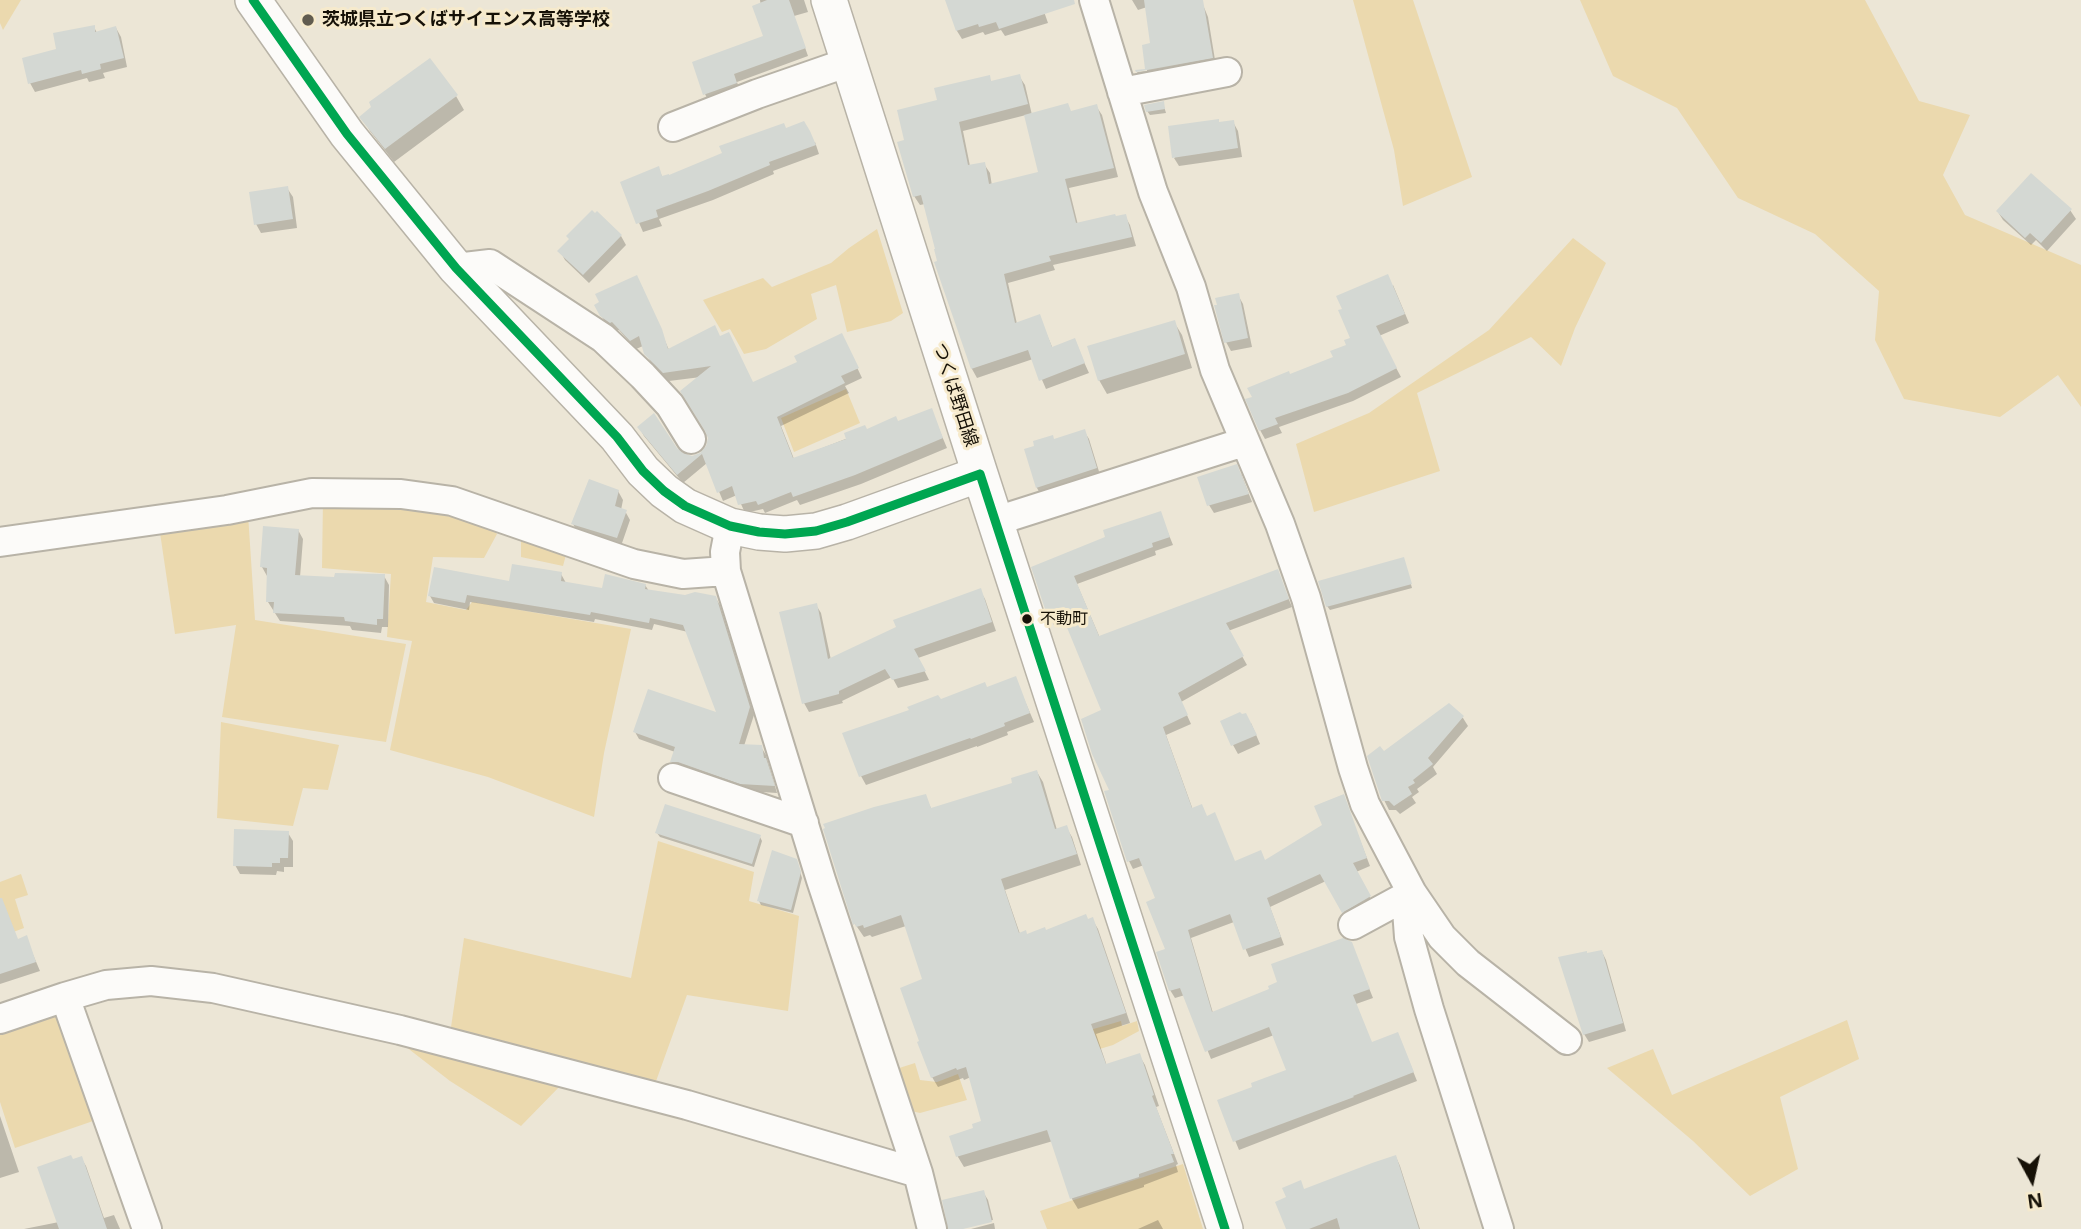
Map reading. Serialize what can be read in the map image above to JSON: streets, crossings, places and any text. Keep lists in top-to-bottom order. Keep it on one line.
{"streets":{"main road":["つくば野田線"]},"places":["茨城県立つくばサイエンス高等学校","不動町"],"north":"bottom"}
